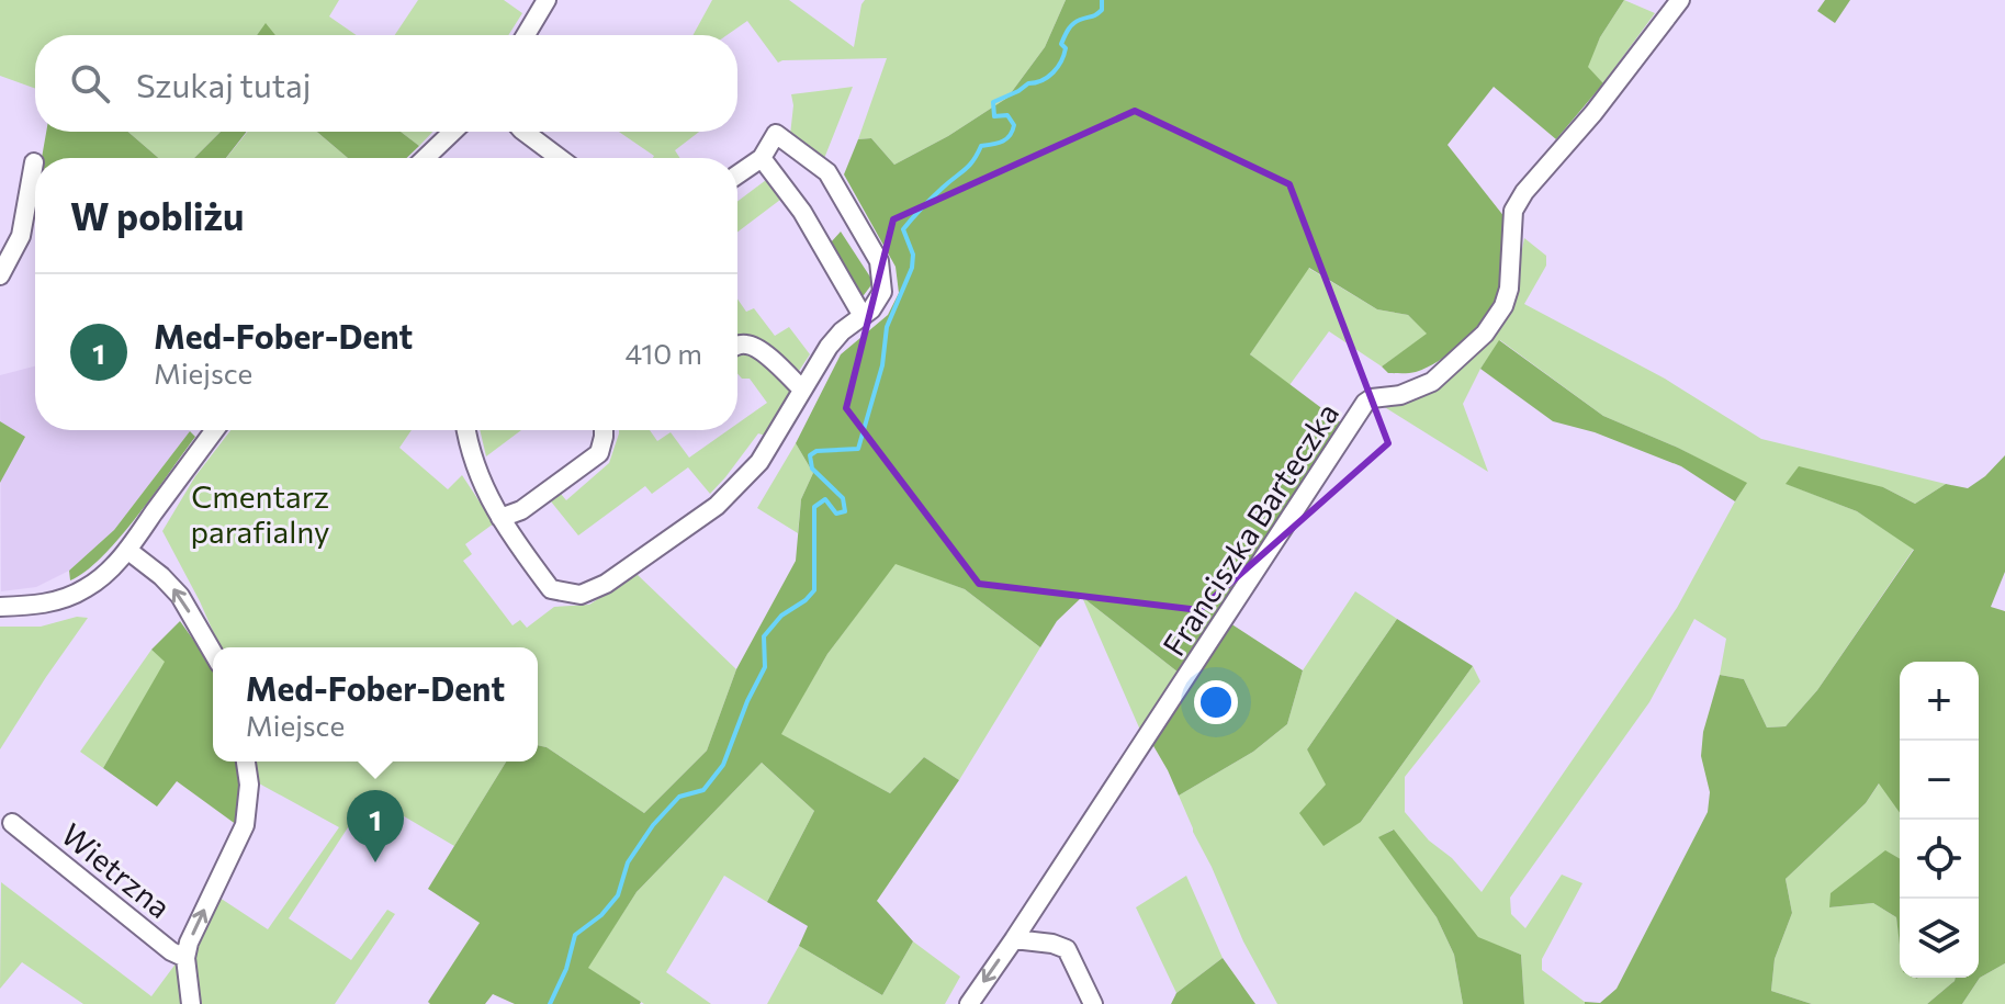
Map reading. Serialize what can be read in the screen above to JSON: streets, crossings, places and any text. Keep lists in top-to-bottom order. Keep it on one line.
{"streets":{"street":["Franciszka Barteczka","Wietrzna"]},"parks":["Cmentarz parafialny"],"page":{"search":"Szukaj tutaj","heading":"W pobliżu","list":[{"mark":"1","name":"Med-Fober-Dent","note":"Miejsce","value":"410 m"}],"popup":["Med-Fober-Dent","Miejsce"],"map_buttons":["+","−"],"pins":"1"}}
